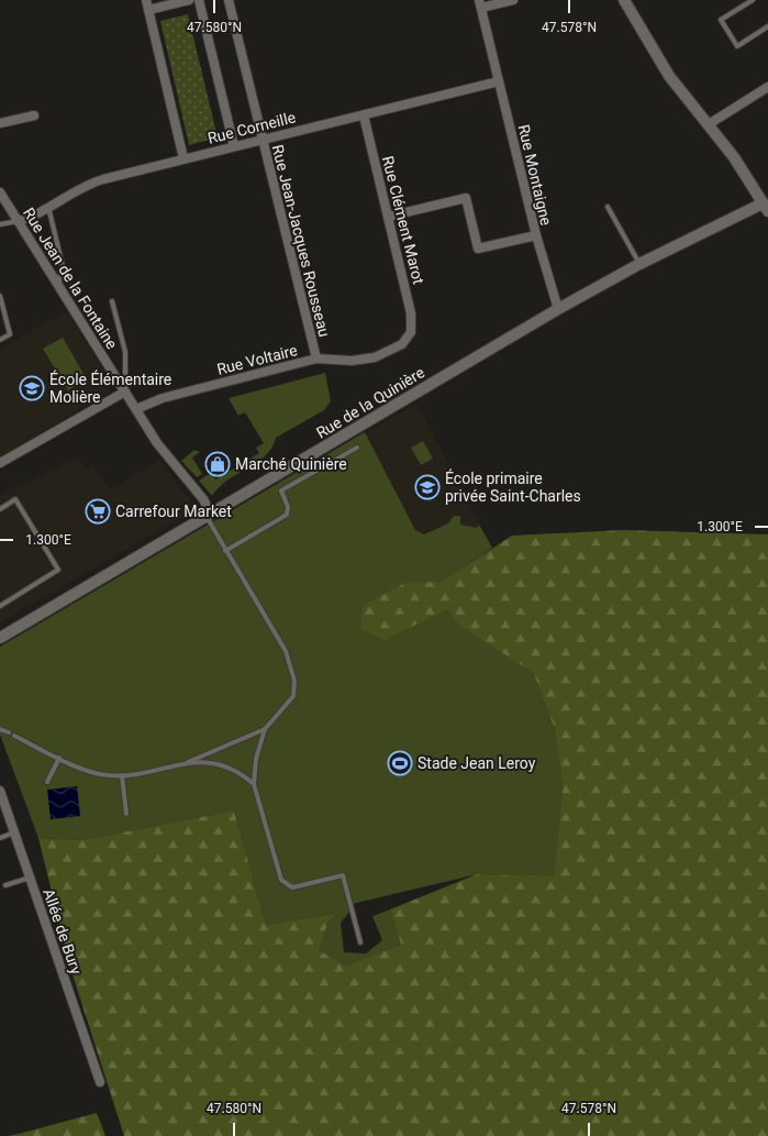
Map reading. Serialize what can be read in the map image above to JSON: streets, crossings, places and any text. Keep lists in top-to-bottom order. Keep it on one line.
{"streets":{"street":["Rue Corneille","Rue Montaigne","Rue Clément Marot","Rue Jean-Jacques Rousseau","Rue Jean de la Fontaine","Rue Voltaire","Rue de la Quinière","Allée de Bury"]},"crossings":[["Rue Corneille","Rue Montaigne"],["Rue Corneille","Rue Clément Marot"],["Rue Corneille","Rue Jean-Jacques Rousseau"],["Rue Corneille","Rue Jean de la Fontaine"],["Rue Montaigne","Rue Clément Marot"],["Rue Clément Marot","Rue Voltaire"],["Rue Jean-Jacques Rousseau","Rue Voltaire"],["Rue Jean de la Fontaine","Rue Voltaire"],["Rue Jean de la Fontaine","Rue de la Quinière"]],"places":{"school or university":["École Élémentaire Molière","École primaire privée Saint-Charles"],"shop":["Marché Quinière"],"supermarket":["Carrefour Market"],"sports":["Stade Jean Leroy"]},"coordinates":["47.580°N","47.578°N","1.300°E"]}
